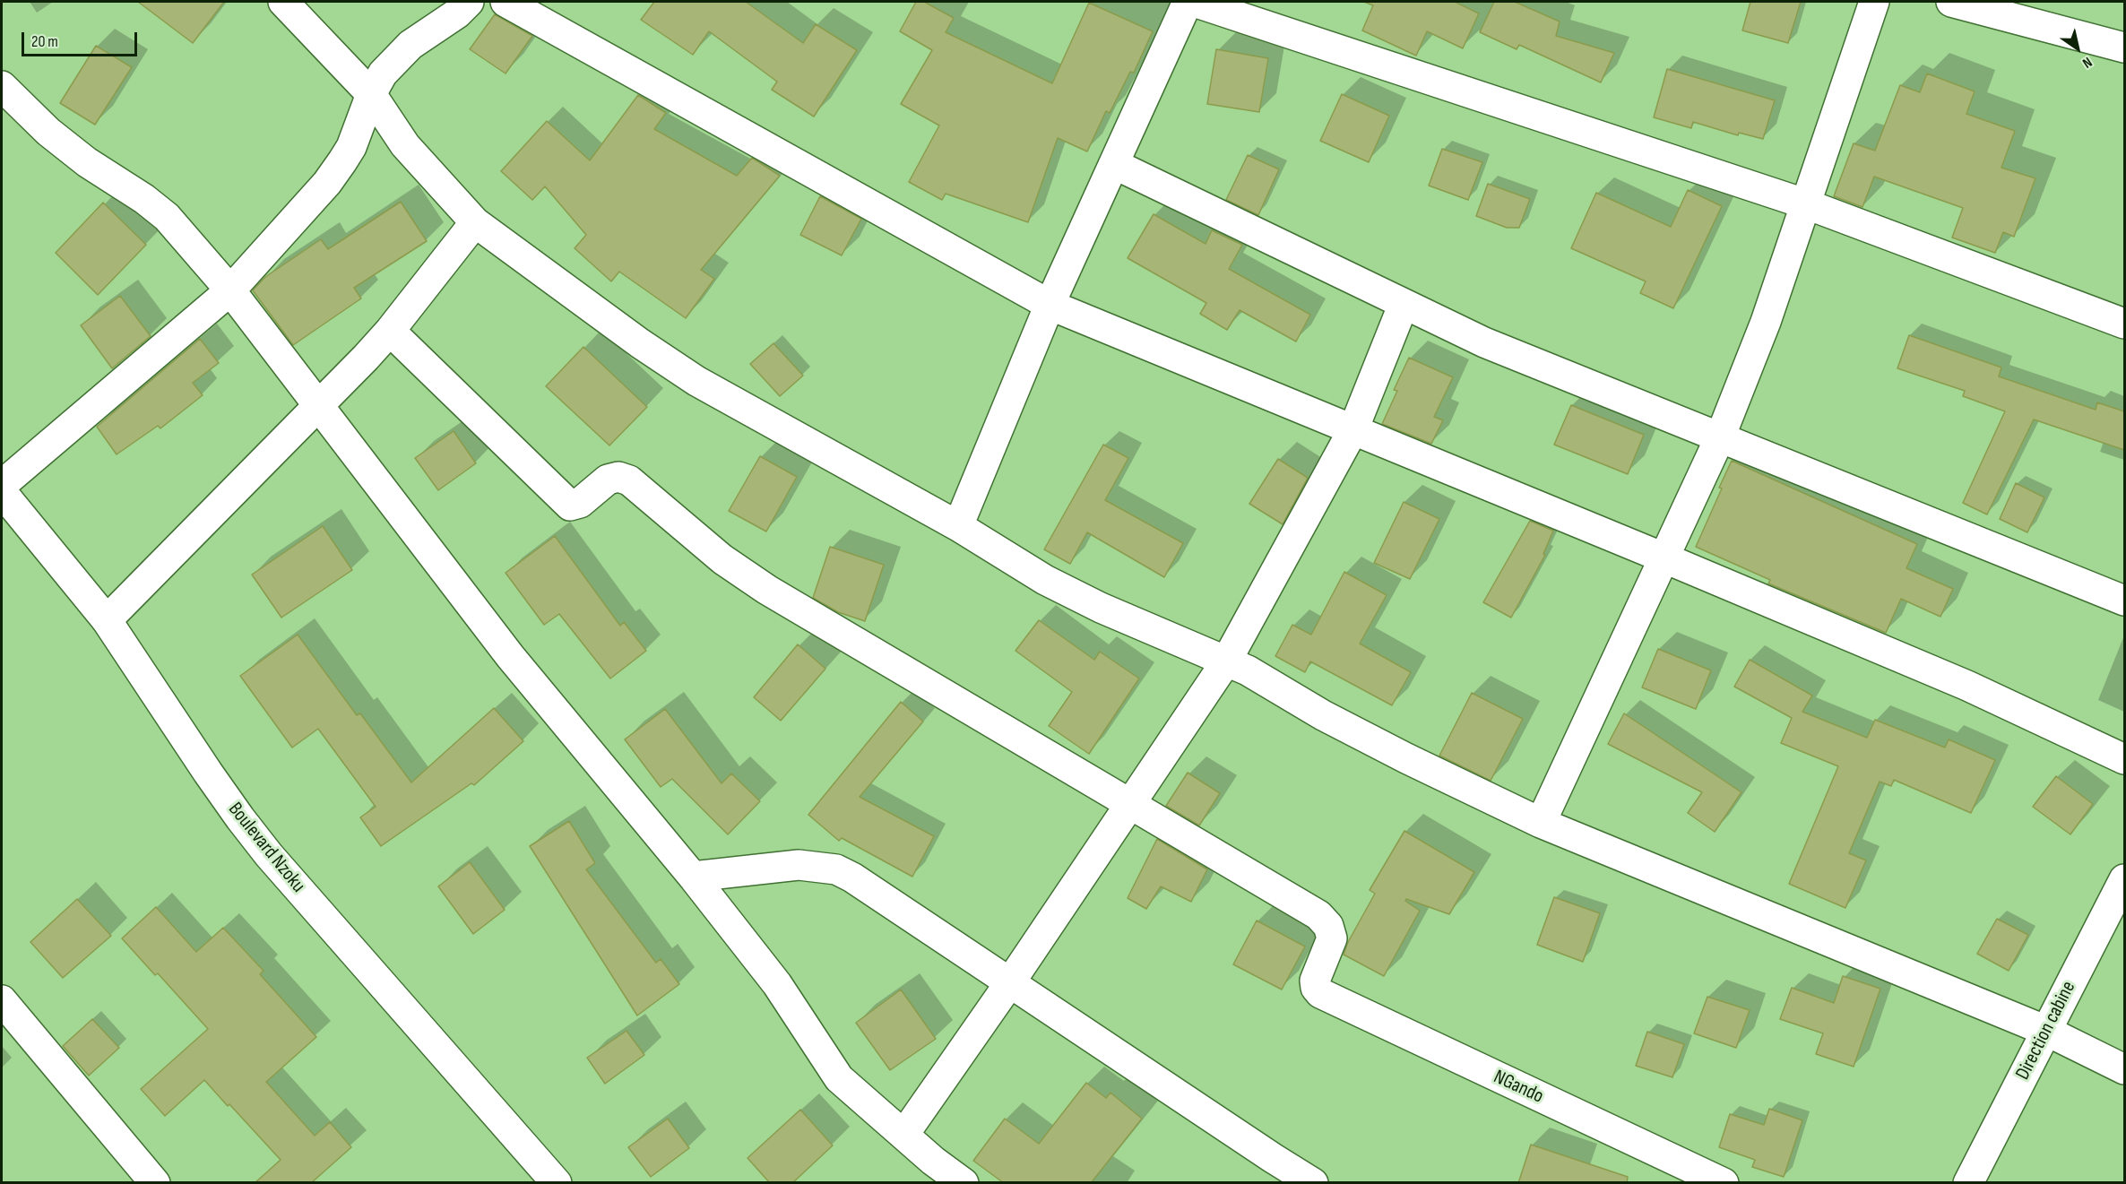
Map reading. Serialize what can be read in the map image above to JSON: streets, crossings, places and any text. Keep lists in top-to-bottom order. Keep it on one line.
{"streets":{"street":["Boulevard Nzoku","Direction cabine","NGando"]},"scale_bar":"20 m","north":"bottom right"}
